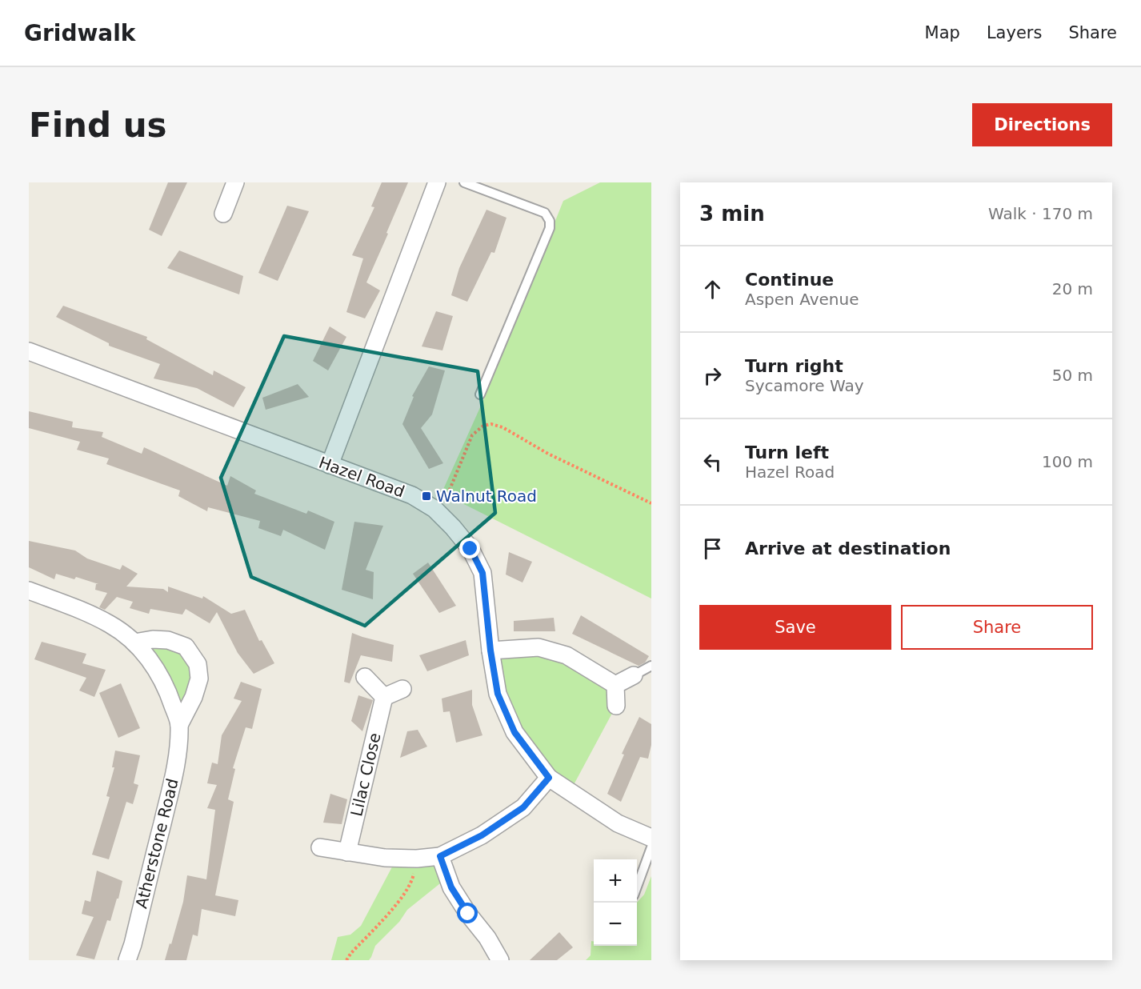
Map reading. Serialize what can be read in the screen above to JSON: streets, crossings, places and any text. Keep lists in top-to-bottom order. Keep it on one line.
{"streets":{"street":["Hazel Road","Lilac Close","Atherstone Road"]},"places":{"transit":["Walnut Road"]},"page":{"header":"Gridwalk","nav":["Map","Layers","Share"],"buttons":["Directions",["Save","Share"]],"title":"Find us","heading":["3 min","Walk · 170 m"],"list":[["Continue","Aspen Avenue","20 m"],["Turn right","Sycamore Way","50 m"],["Turn left","Hazel Road","100 m"],"Arrive at destination"],"map_buttons":["+","−"]}}
